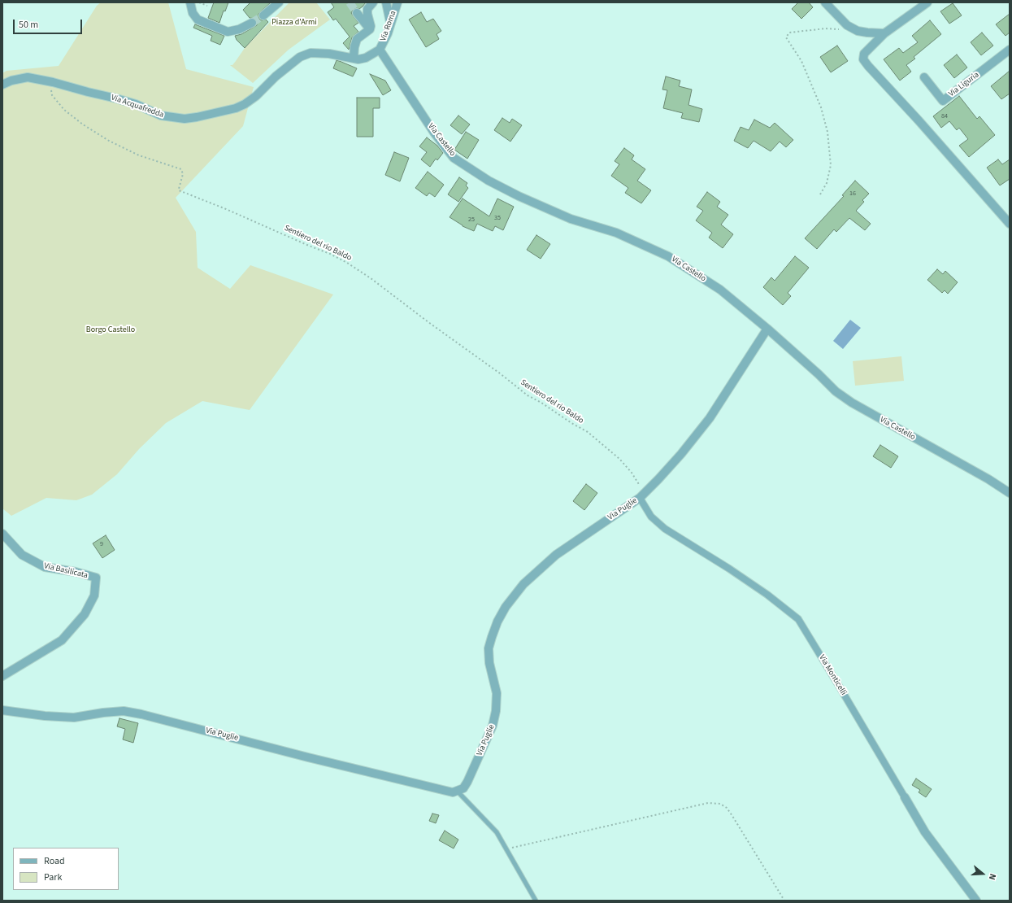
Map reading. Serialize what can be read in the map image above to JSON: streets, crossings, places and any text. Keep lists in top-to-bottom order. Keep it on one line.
{"streets":{"street":["Via Roma","Via Liguria","Via Acquafredda","Via Castello","Via Puglie","Via Basilicata","Via Monticelli"],"path":["Sentiero del rio Baldo"]},"crossings":[["Via Roma","Via Castello"],["Via Acquafredda","Sentiero del rio Baldo"],["Via Castello","Via Puglie"],["Sentiero del rio Baldo","Via Puglie"],["Sentiero del rio Baldo","Via Monticelli"],["Via Puglie","Via Monticelli"]],"parks":["Piazza d'Armi","Borgo Castello"],"house_numbers":["84","16","35","25","9"],"legend":["Road","Park"],"scale_bar":"50 m","north":"right"}
